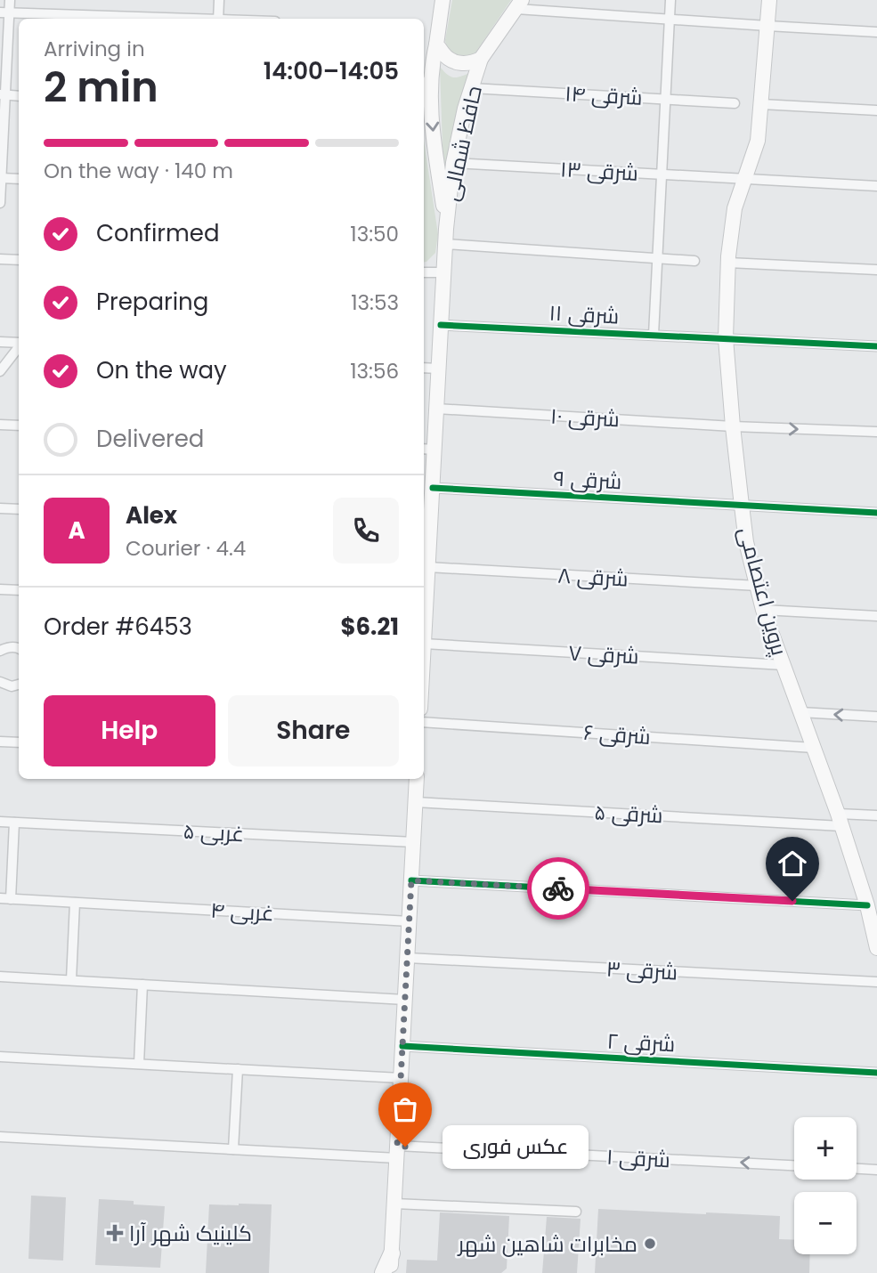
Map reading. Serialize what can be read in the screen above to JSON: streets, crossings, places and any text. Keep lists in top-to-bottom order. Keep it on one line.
{"streets":{"main road":["حافظ شمالی","پروین اعتصامی"],"street":["۱۴ شرقی","۱۳ شرقی","۱۱ شرقی","شرقی ۱۰","شرقی ۹","۸ شرقی","۷ شرقی","۶ شرقی","۵ شرقی","۵ غربی","۴ غربی","۳ شرقی","۲ شرقی","۱ شرقی"]},"crossings":[["۱۴ شرقی","حافظ شمالی"],["حافظ شمالی","۱۳ شرقی"],["حافظ شمالی","۱۱ شرقی"],["حافظ شمالی","شرقی ۱۰"],["حافظ شمالی","شرقی ۹"],["حافظ شمالی","۸ شرقی"],["حافظ شمالی","۷ شرقی"],["۱۳ شرقی","پروین اعتصامی"],["۱۱ شرقی","پروین اعتصامی"],["شرقی ۱۰","پروین اعتصامی"],["شرقی ۹","پروین اعتصامی"],["۸ شرقی","پروین اعتصامی"],["پروین اعتصامی","۷ شرقی"],["پروین اعتصامی","۶ شرقی"],["پروین اعتصامی","۵ شرقی"]],"places":{"other":["عکس فوری","مخابرات شاهین شهر"],"health":["کلینیک شهر آرا"]},"page":{"heading":["2 min","Arriving in","14:00–14:05"],"panel":["Alex","Courier · 4.4","Order #6453","$6.21"],"bar":"On the way · 140 m","list":[["Confirmed","13:50"],["Preparing","13:53"],["On the way","13:56"],"Delivered"],"round":"A","buttons":["Help","Share"],"map_buttons":["+","−"],"bubble":"عکس فوری"}}
